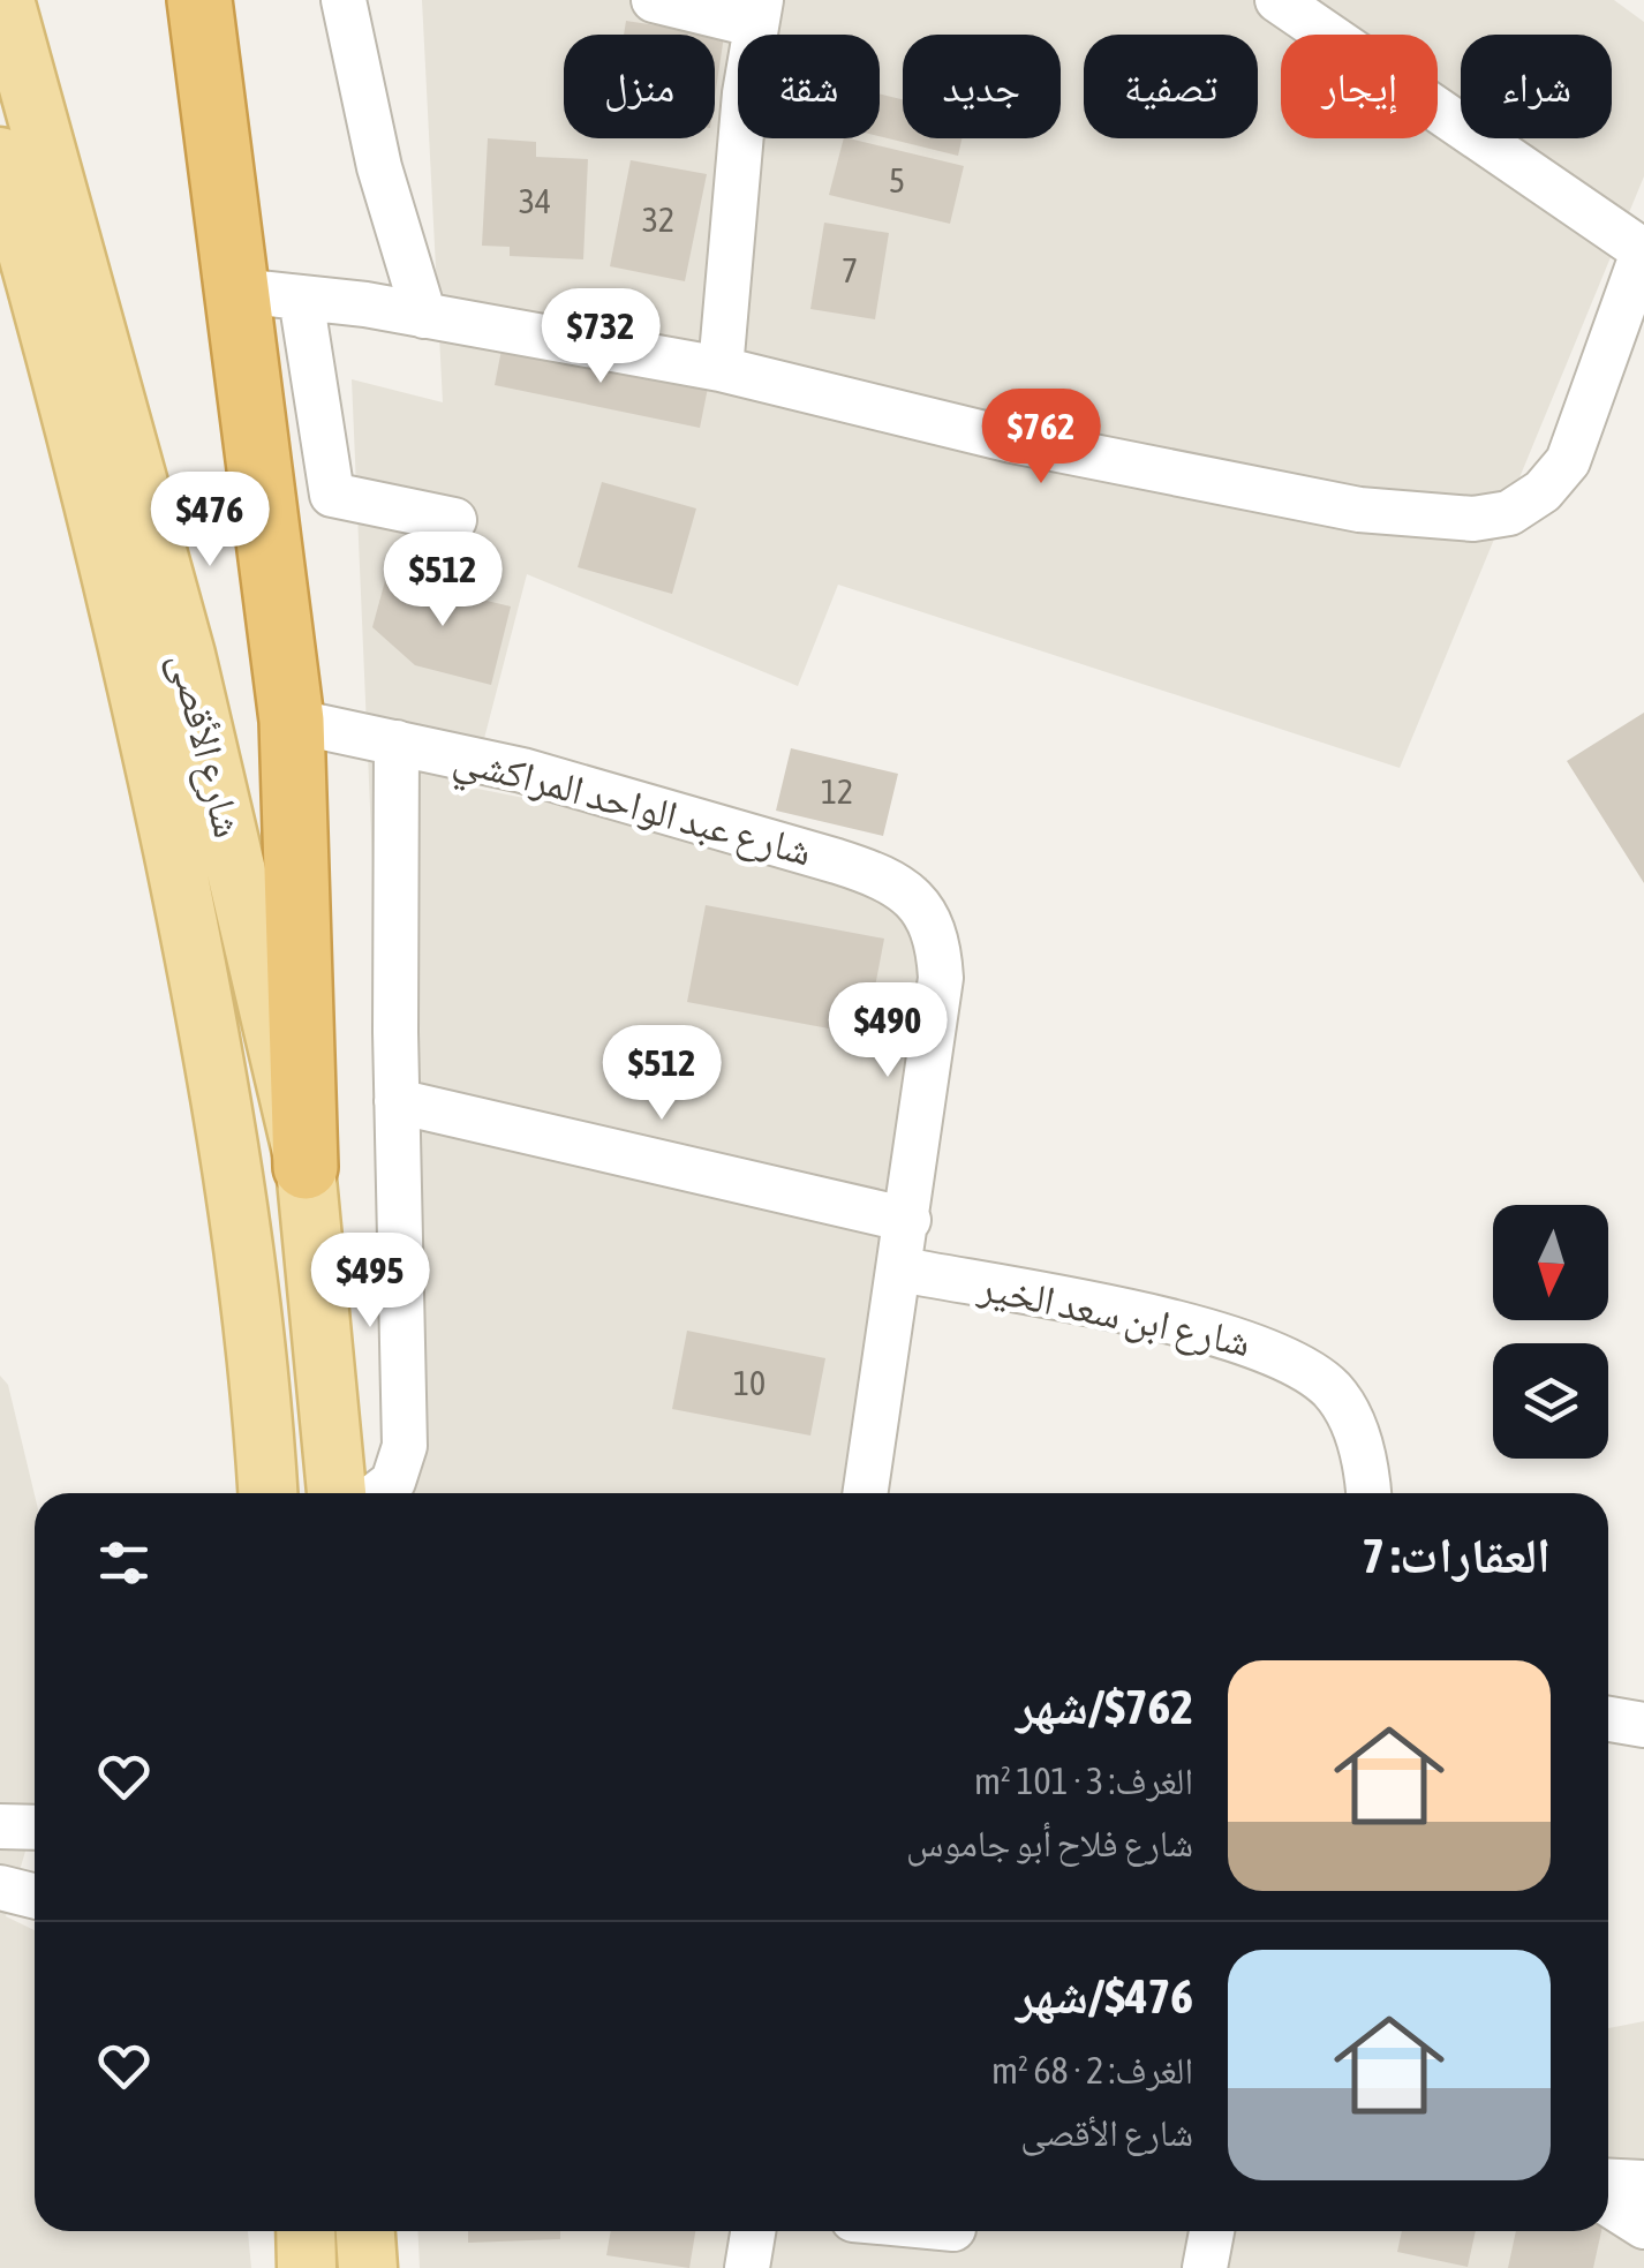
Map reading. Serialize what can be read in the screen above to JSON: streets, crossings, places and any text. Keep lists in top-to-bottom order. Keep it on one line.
{"streets":{"main road":["شارع الأقصى"],"street":["شارع عبد الواحد المراكشي","شارع ابن سعد الخير"]},"house_numbers":["5","34","32","7","12","10"],"north":"bottom","page":{"chip":["شراء","إيجار","تصفية","جديد","شقة","منزل"],"price":["$732","$762","$476","$512","$490","$512","$495"],"heading":"العقارات: 7","list":[{"name":"$762/شهر","note":"الغرف: 3 · 101 m² · شارع فلاح أبو جاموس"},{"name":"$476/شهر","note":"الغرف: 2 · 68 m² · شارع الأقصى"}]}}
